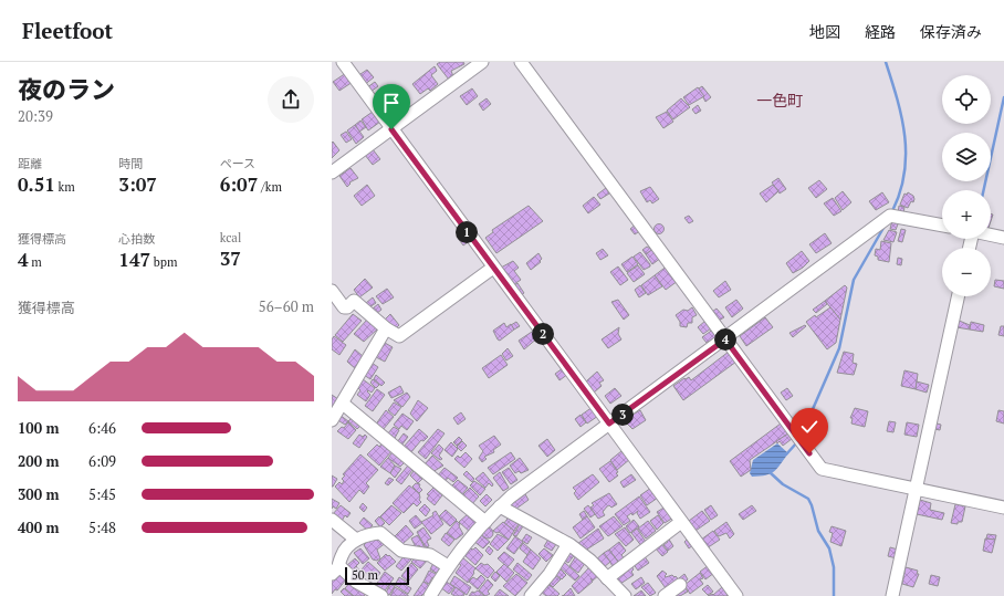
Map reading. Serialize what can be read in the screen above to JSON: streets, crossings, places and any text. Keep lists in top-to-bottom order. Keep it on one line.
{"districts":["一色町"],"scale_bar":"50 m","page":{"header":"Fleetfoot","nav":["地図","経路","保存済み"],"heading":["夜のラン","20:39"],"map_buttons":["+","−"],"stats":[["距離","0.51 km"],["時間","3:07"],["ペース","6:07 /km"],["獲得標高","4 m"],["心拍数","147 bpm"],["kcal","37"]],"pins":["1","2","4","3"],"chart":["獲得標高","56–60 m"],"list":[{"name":"100 m","note":"6:46"},{"name":"200 m","note":"6:09"},{"name":"300 m","note":"5:45"},{"name":"400 m","note":"5:48"}],"scale":"50 m"}}
